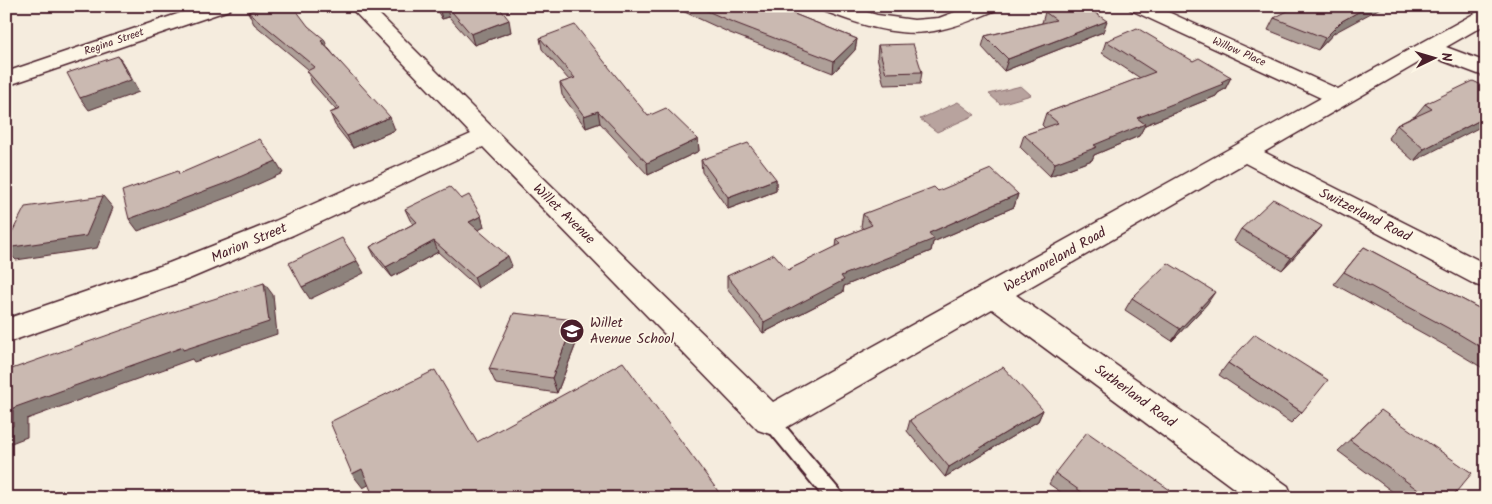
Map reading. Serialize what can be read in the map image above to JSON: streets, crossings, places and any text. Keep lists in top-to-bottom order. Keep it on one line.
{"streets":{"street":["Regina Street","Willow Place","Willet Avenue","Switzerland Road","Marion Street","Westmoreland Road","Sutherland Road"]},"crossings":[["Willow Place","Westmoreland Road"],["Willet Avenue","Marion Street"],["Willet Avenue","Westmoreland Road"],["Switzerland Road","Westmoreland Road"],["Westmoreland Road","Sutherland Road"]],"places":{"school or university":["Willet Avenue School"]},"north":"right"}
